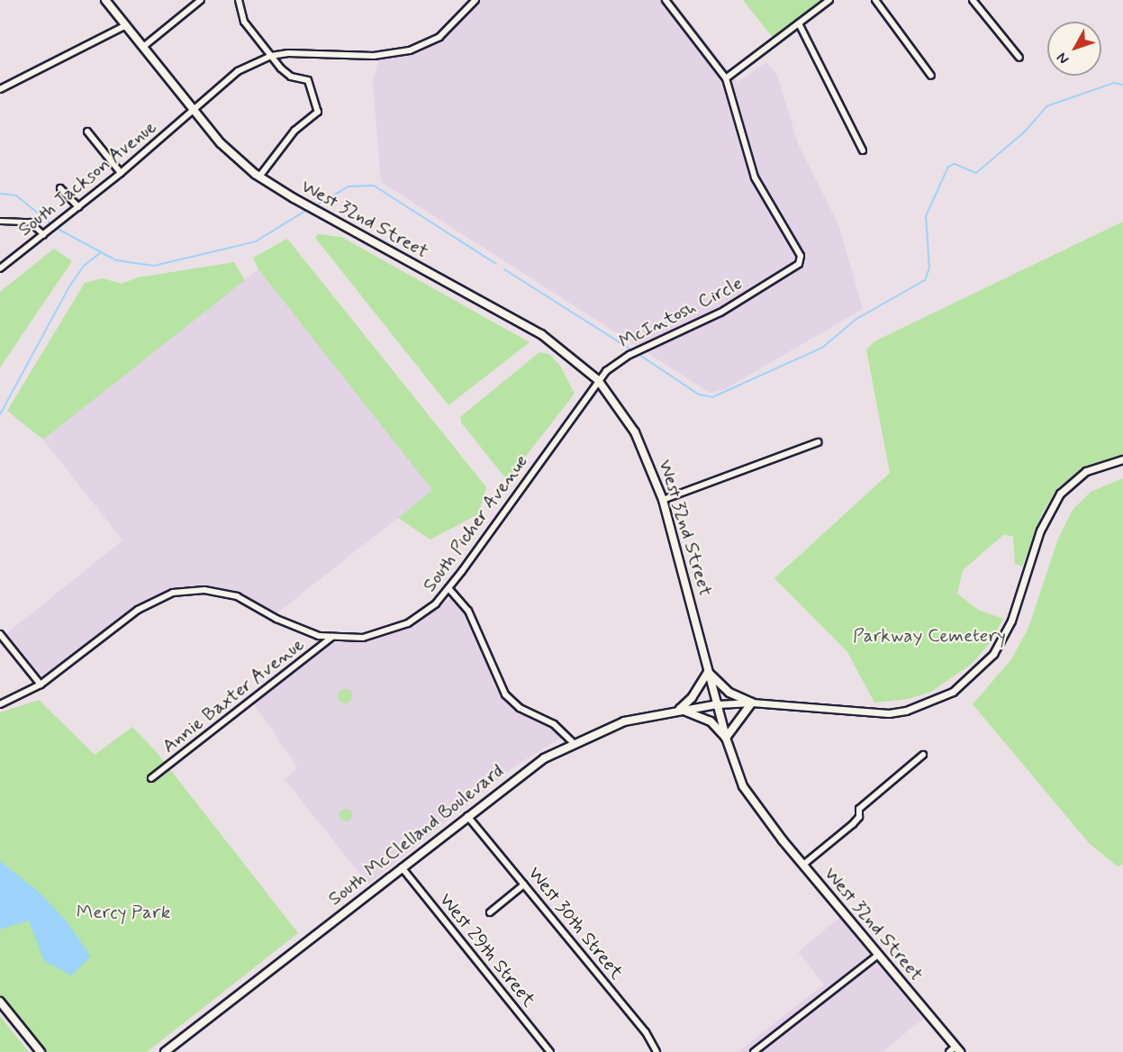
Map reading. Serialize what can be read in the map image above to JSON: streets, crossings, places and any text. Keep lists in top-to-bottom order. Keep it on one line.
{"streets":{"main road":["West 32nd Street","South McClelland Boulevard"],"street":["South Jackson Avenue","McIntosh Circle","South Picher Avenue","Annie Baxter Avenue","West 30th Street","West 29th Street"]},"crossings":[["South Jackson Avenue","West 32nd Street"],["West 32nd Street","McIntosh Circle"],["West 32nd Street","South Picher Avenue"],["West 32nd Street","South McClelland Boulevard"],["McIntosh Circle","South Picher Avenue"],["South Picher Avenue","Annie Baxter Avenue"],["South McClelland Boulevard","West 30th Street"],["South McClelland Boulevard","West 29th Street"]],"parks":["Parkway Cemetery","Mercy Park"],"north":"bottom left"}
